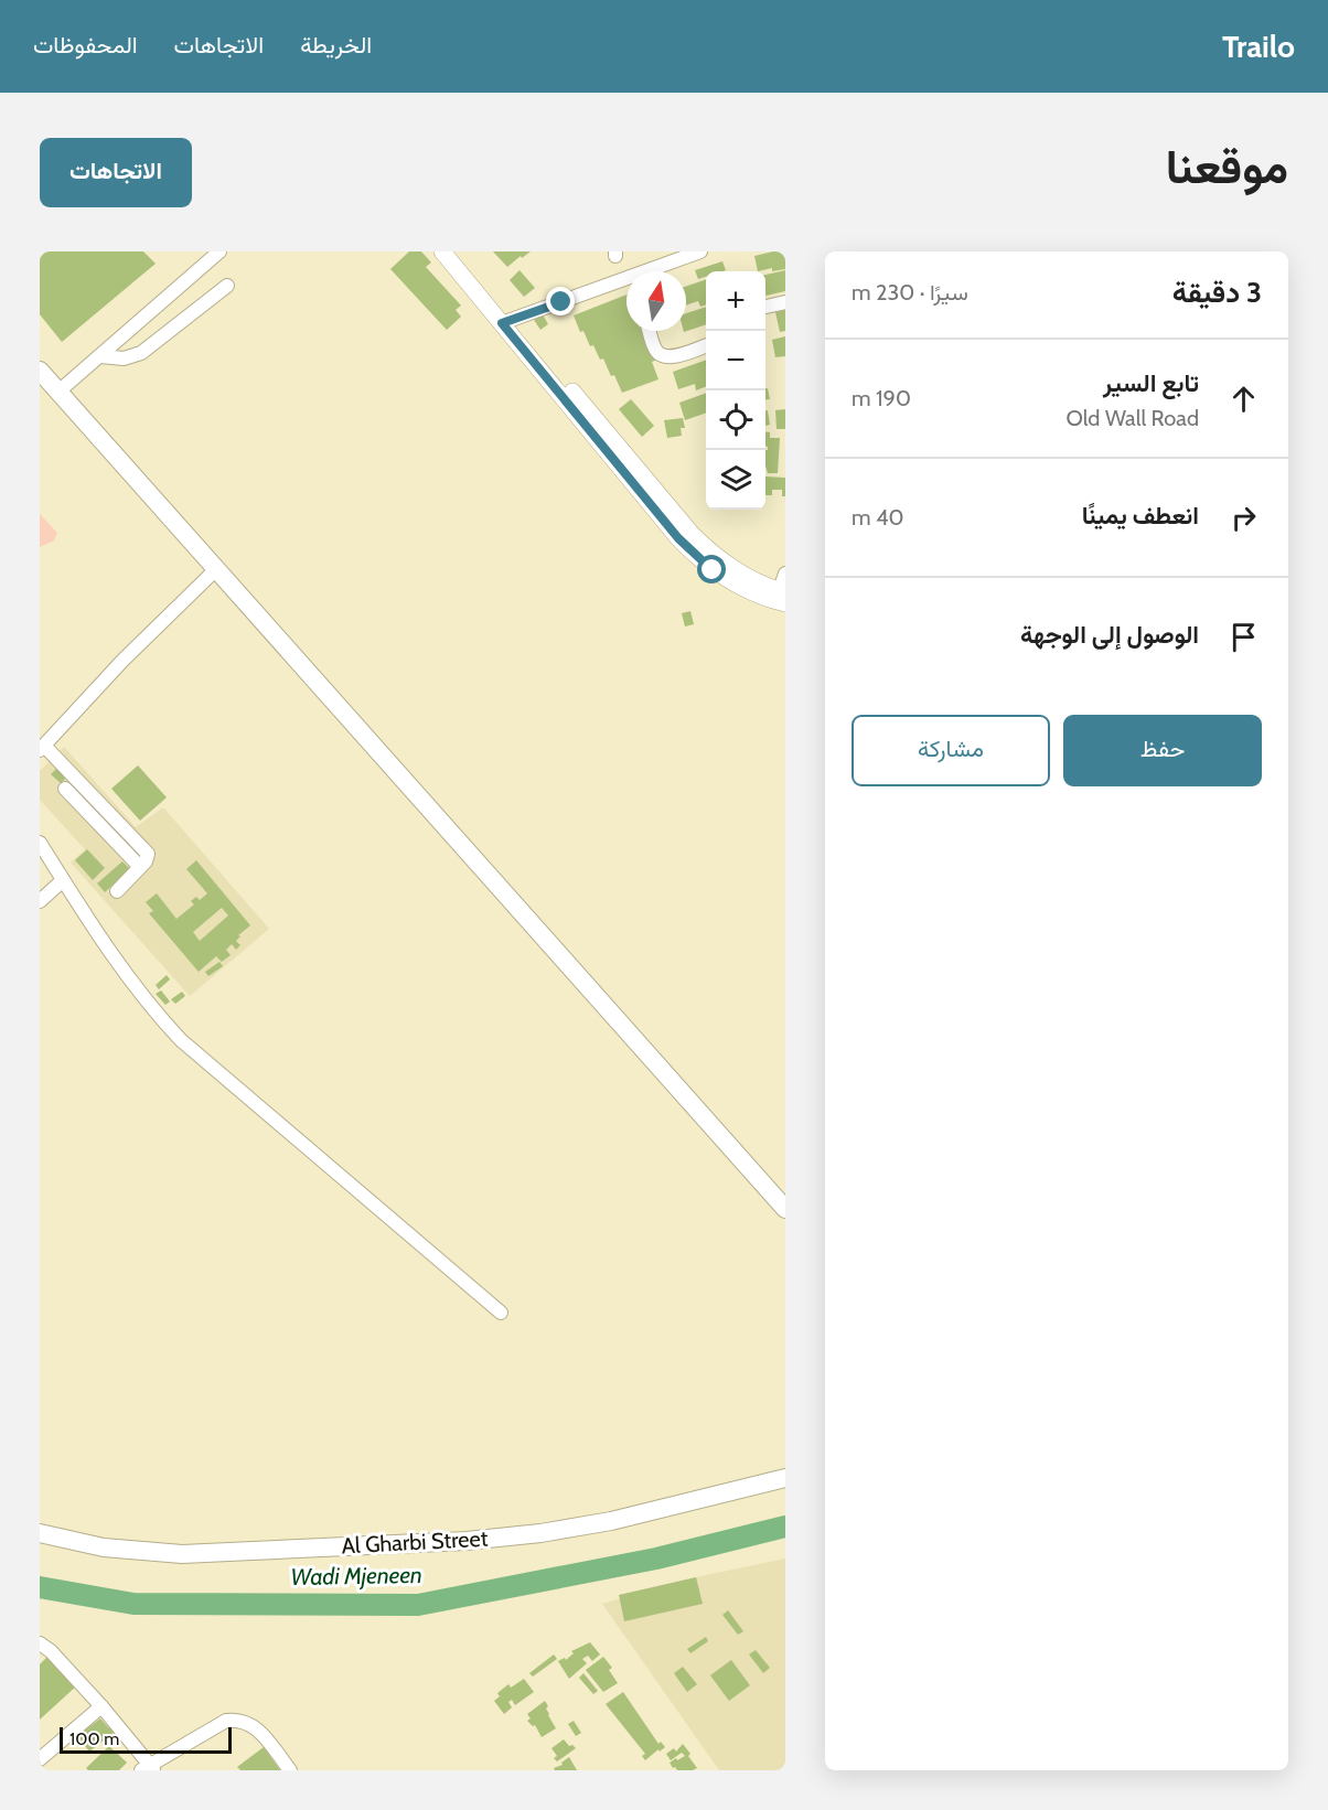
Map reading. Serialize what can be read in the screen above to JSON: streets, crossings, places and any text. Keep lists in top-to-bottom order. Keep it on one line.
{"streets":{"highway":["Al Gharbi Street"]},"water":["Wadi Mjeneen"],"scale_bar":"100 m","north":"top","page":{"header":"Trailo","nav":["الخريطة","الاتجاهات","المحفوظات"],"title":"موقعنا","buttons":["الاتجاهات",["حفظ","مشاركة"]],"heading":["3 دقيقة","سيرًا · 230 m"],"map_buttons":["+","−"],"list":[["تابع السير","Old Wall Road","190 m"],["انعطف يمينًا","40 m"],"الوصول إلى الوجهة"],"scale":"100 m"}}
